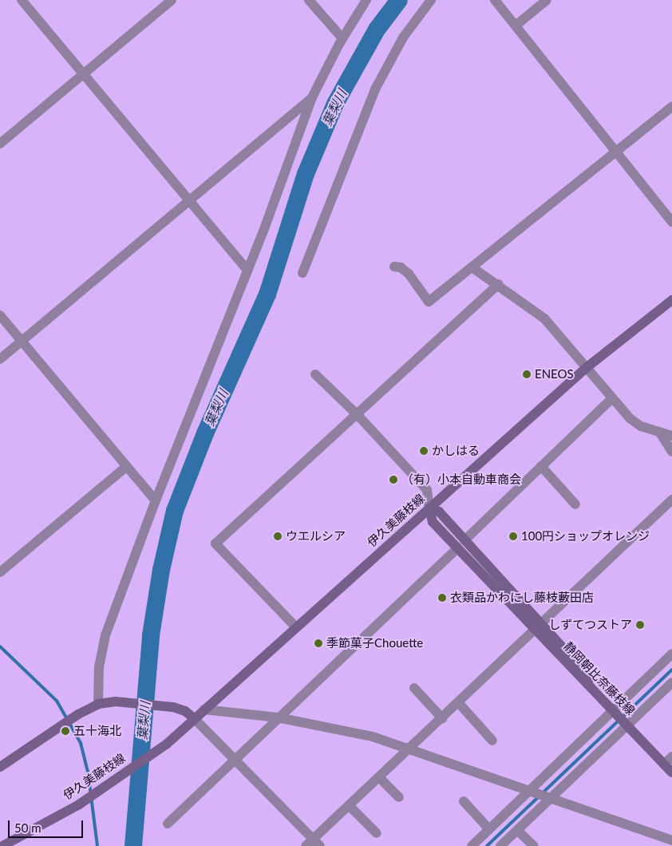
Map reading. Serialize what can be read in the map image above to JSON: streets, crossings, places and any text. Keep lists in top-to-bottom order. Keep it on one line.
{"streets":{"main road":["伊久美藤枝線","静岡朝比奈藤枝線"]},"crossings":[["伊久美藤枝線","静岡朝比奈藤枝線"]],"water":["葉梨川"],"places":["ENEOS","かしはる","（有）小本自動車商会","ウエルシア","100円ショップオレンジ","衣類品かわにし藤枝藪田店","しずてつストア","季節菓子Chouette","五十海北"],"scale_bar":"50 m"}
